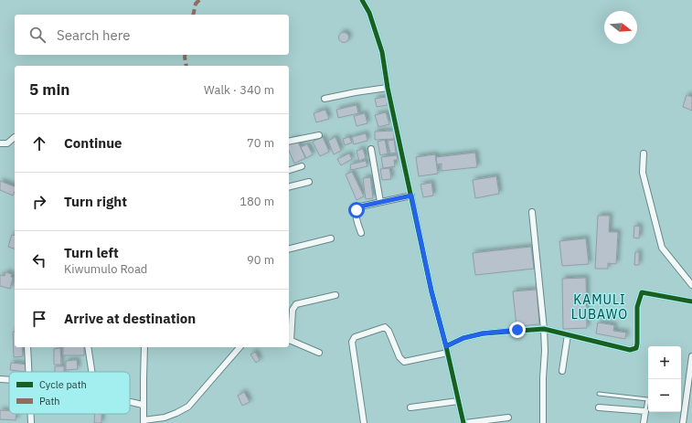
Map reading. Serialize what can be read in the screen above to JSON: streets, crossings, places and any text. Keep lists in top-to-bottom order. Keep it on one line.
{"districts":["KAMULI LUBAWO"],"legend":["Cycle path","Path"],"north":"right","page":{"search":"Search here","heading":["5 min","Walk · 340 m"],"list":[["Continue","70 m"],["Turn right","180 m"],["Turn left","Kiwumulo Road","90 m"],"Arrive at destination"],"map_buttons":["+","−"]}}
